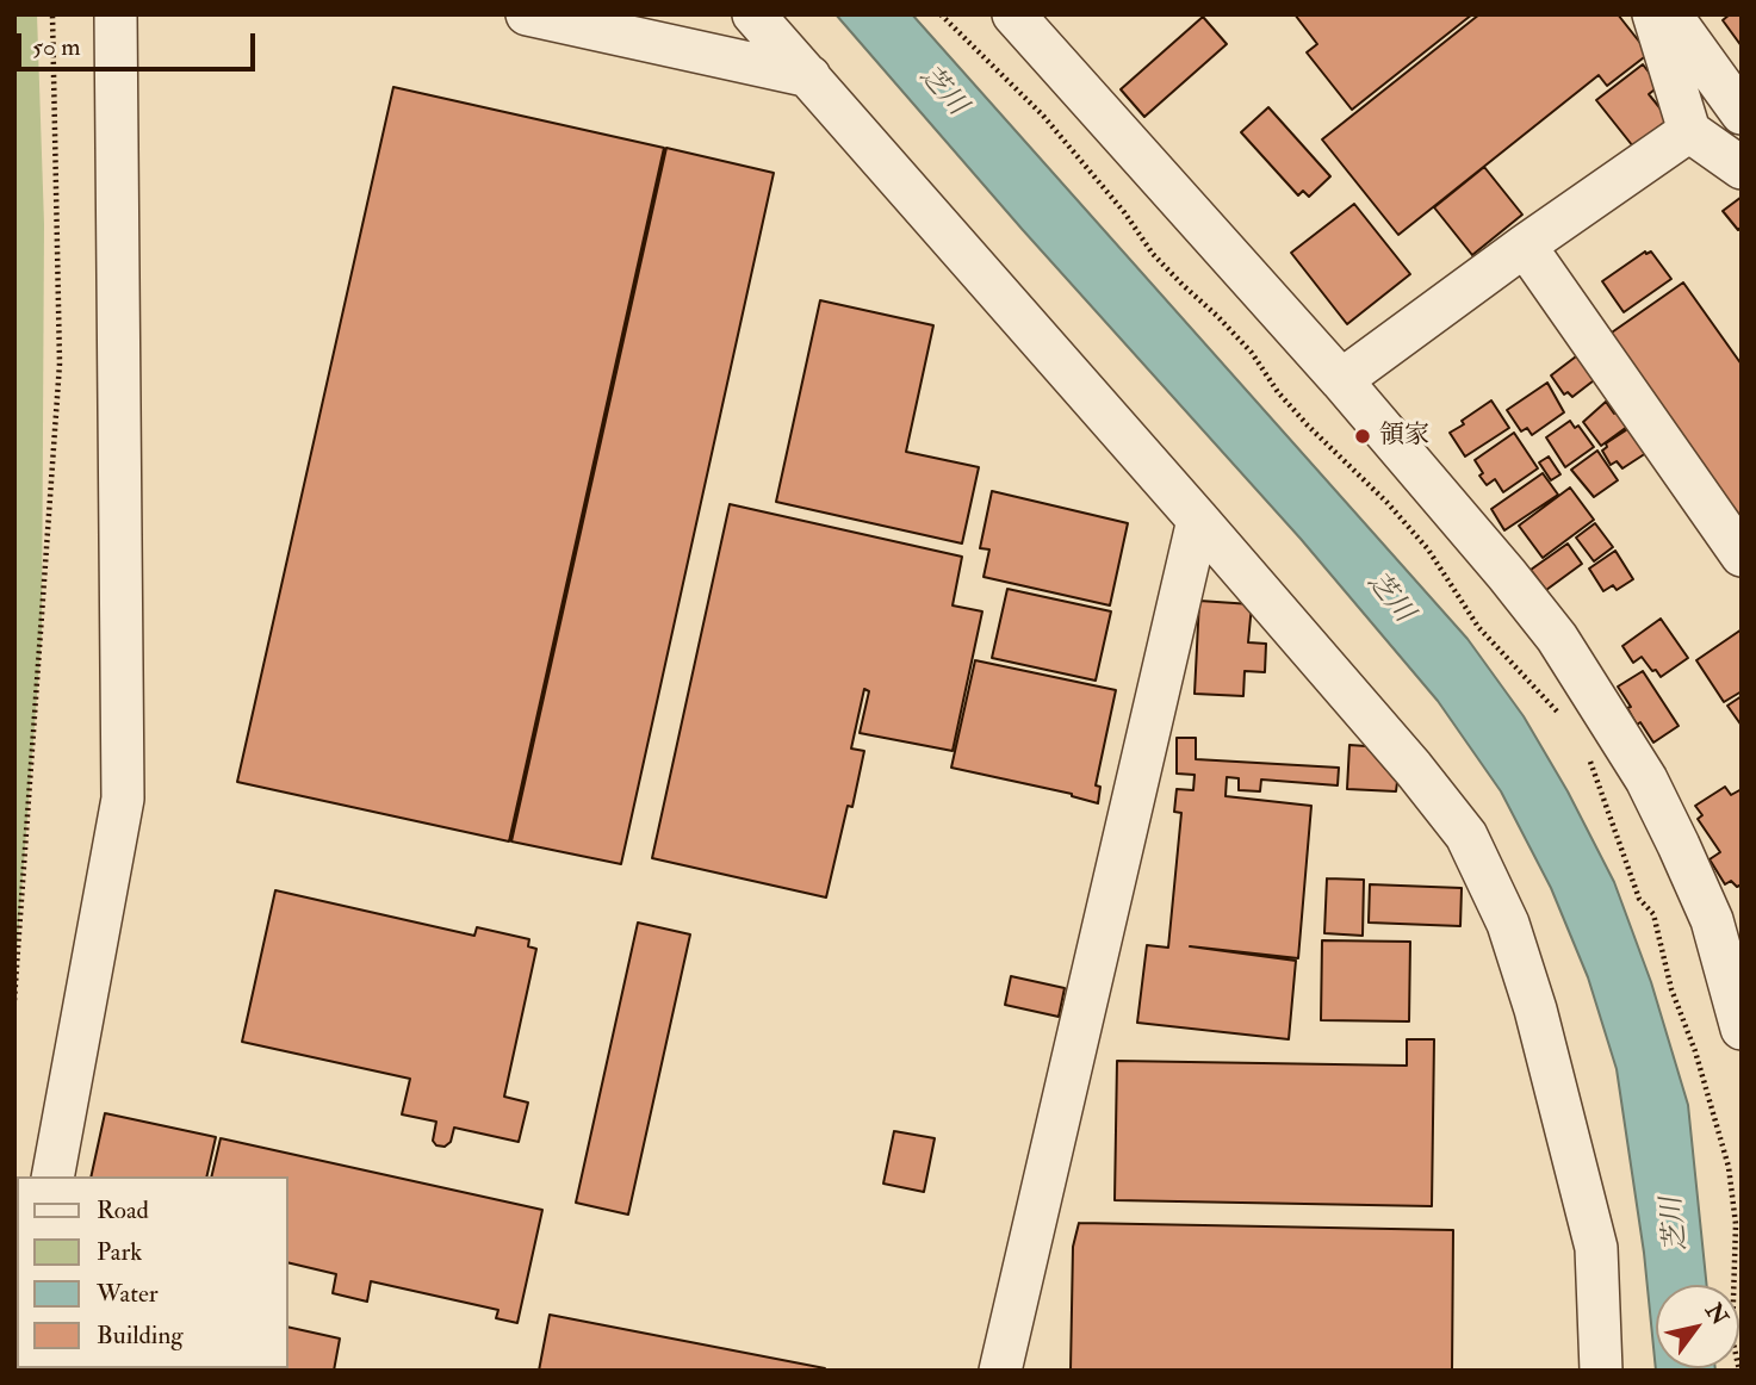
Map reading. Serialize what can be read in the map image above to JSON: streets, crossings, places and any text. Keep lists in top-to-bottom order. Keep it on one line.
{"water":["芝川"],"places":["領家"],"legend":["Road","Park","Water","Building"],"scale_bar":"50 m","north":"top right"}
